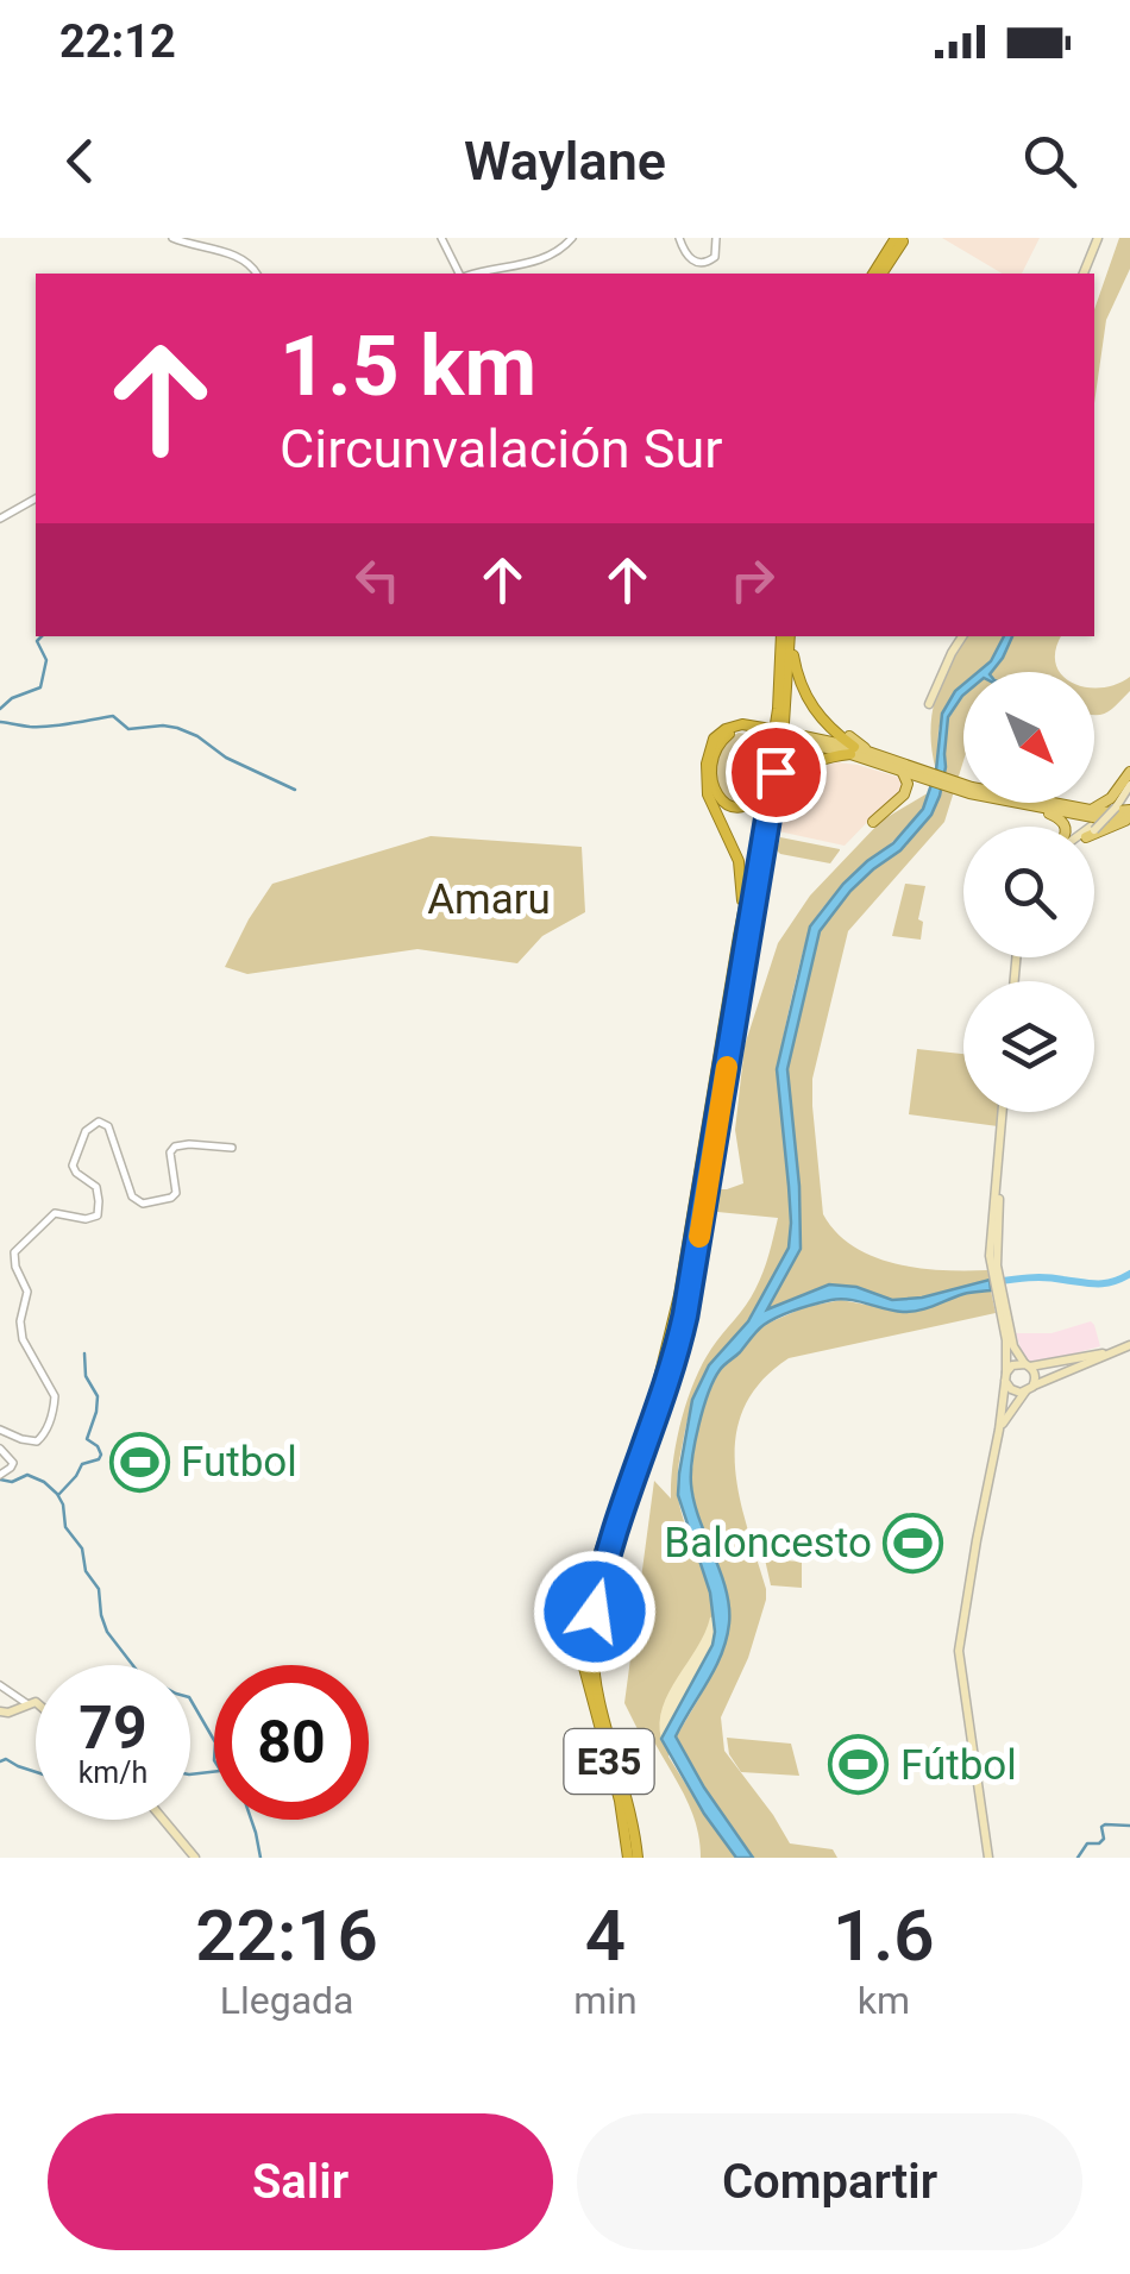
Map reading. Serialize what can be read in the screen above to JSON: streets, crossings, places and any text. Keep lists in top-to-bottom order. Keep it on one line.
{"streets":{"highway":["E35"]},"parks":["Amaru"],"places":{"sports":["Futbol","Baloncesto","Fútbol"]},"north":"bottom right","page":{"status":"22:12","header":"Waylane","turn":["1.5 km","Circunvalación Sur"],"speed":"79 km/h","limit":"80","eta":["22:16","Llegada","4","min","1.6","km"],"buttons":["Salir","Compartir"]}}
